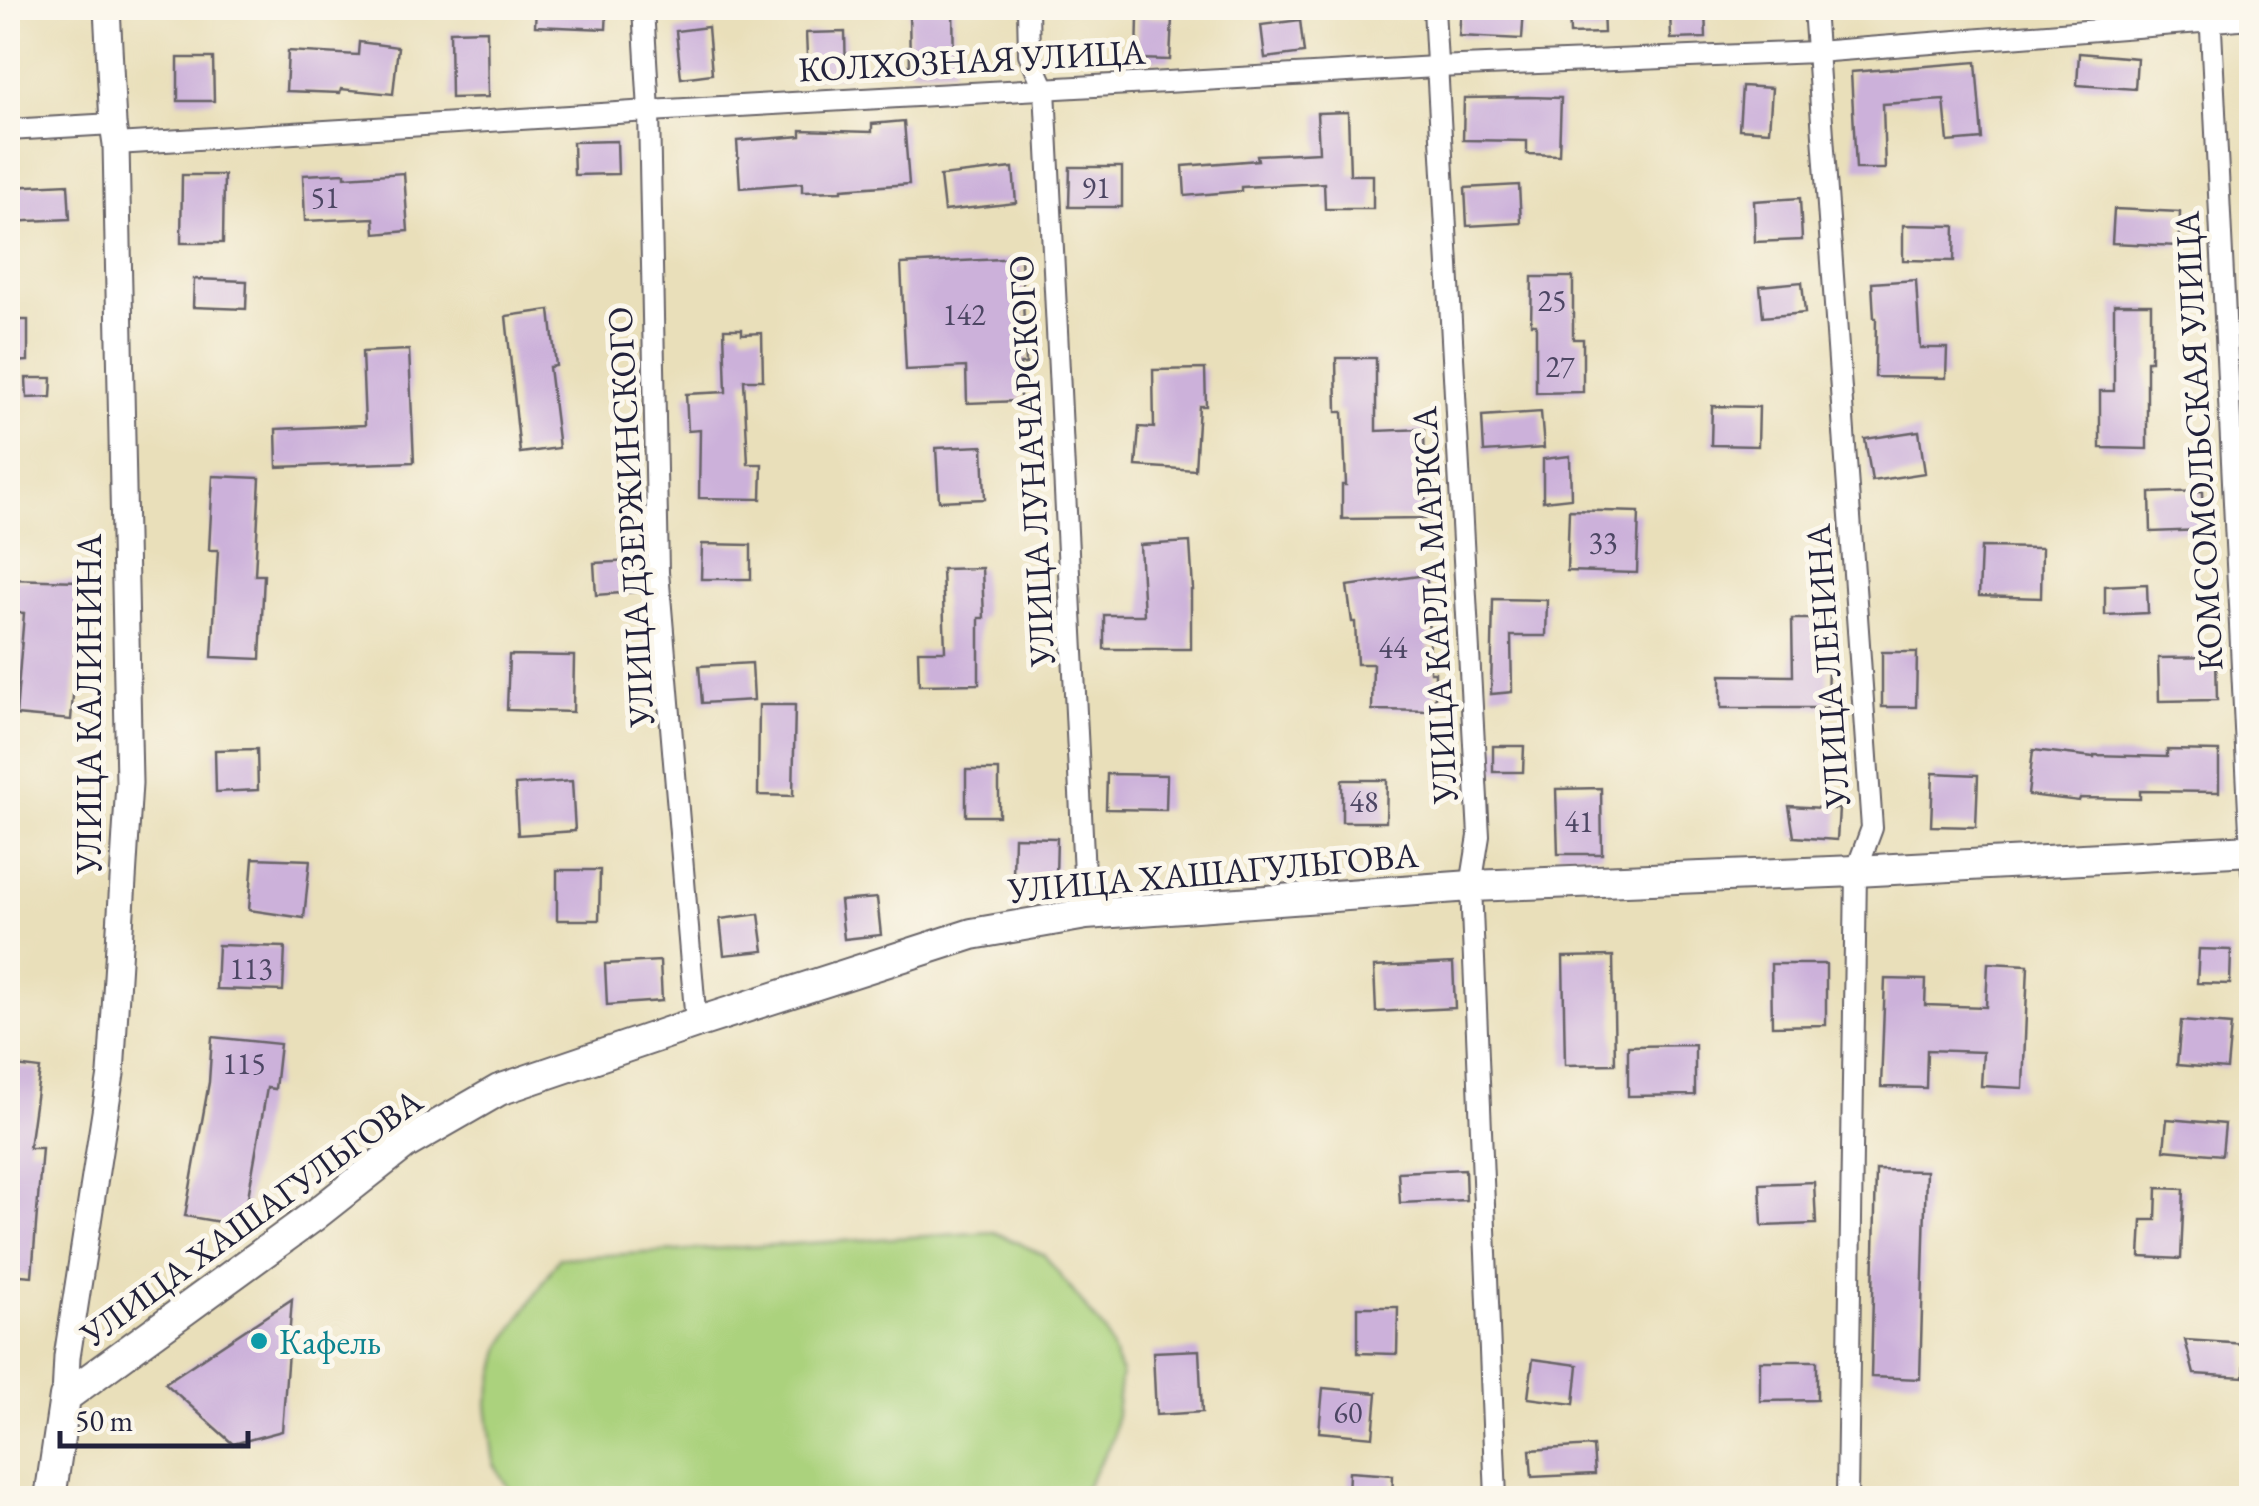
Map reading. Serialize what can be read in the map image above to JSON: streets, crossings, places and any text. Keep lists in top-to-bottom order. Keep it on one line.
{"streets":{"main road":["УЛИЦА ХАШАГУЛЬГОВА"],"street":["КОЛХОЗНАЯ УЛИЦА","КОМСОМОЛЬСКАЯ УЛИЦА","УЛИЦА ЛУНАЧАРСКОГО","УЛИЦА ДЗЕРЖИНСКОГО","УЛИЦА КАРЛА МАРКСА","УЛИЦА ЛЕНИНА","УЛИЦА КАЛИНИНА"]},"crossings":[["КОЛХОЗНАЯ УЛИЦА","КОМСОМОЛЬСКАЯ УЛИЦА"],["КОЛХОЗНАЯ УЛИЦА","УЛИЦА ЛУНАЧАРСКОГО"],["КОЛХОЗНАЯ УЛИЦА","УЛИЦА ДЗЕРЖИНСКОГО"],["КОЛХОЗНАЯ УЛИЦА","УЛИЦА КАРЛА МАРКСА"],["КОЛХОЗНАЯ УЛИЦА","УЛИЦА ЛЕНИНА"],["КОЛХОЗНАЯ УЛИЦА","УЛИЦА КАЛИНИНА"],["КОМСОМОЛЬСКАЯ УЛИЦА","УЛИЦА ХАШАГУЛЬГОВА"],["УЛИЦА ЛУНАЧАРСКОГО","УЛИЦА ХАШАГУЛЬГОВА"],["УЛИЦА ДЗЕРЖИНСКОГО","УЛИЦА ХАШАГУЛЬГОВА"],["УЛИЦА КАРЛА МАРКСА","УЛИЦА ХАШАГУЛЬГОВА"],["УЛИЦА ЛЕНИНА","УЛИЦА ХАШАГУЛЬГОВА"],["УЛИЦА КАЛИНИНА","УЛИЦА ХАШАГУЛЬГОВА"]],"places":["Кафель"],"house_numbers":["91","51","25","142","27","33","44","48","41","113","115","60"],"scale_bar":"50 m"}
